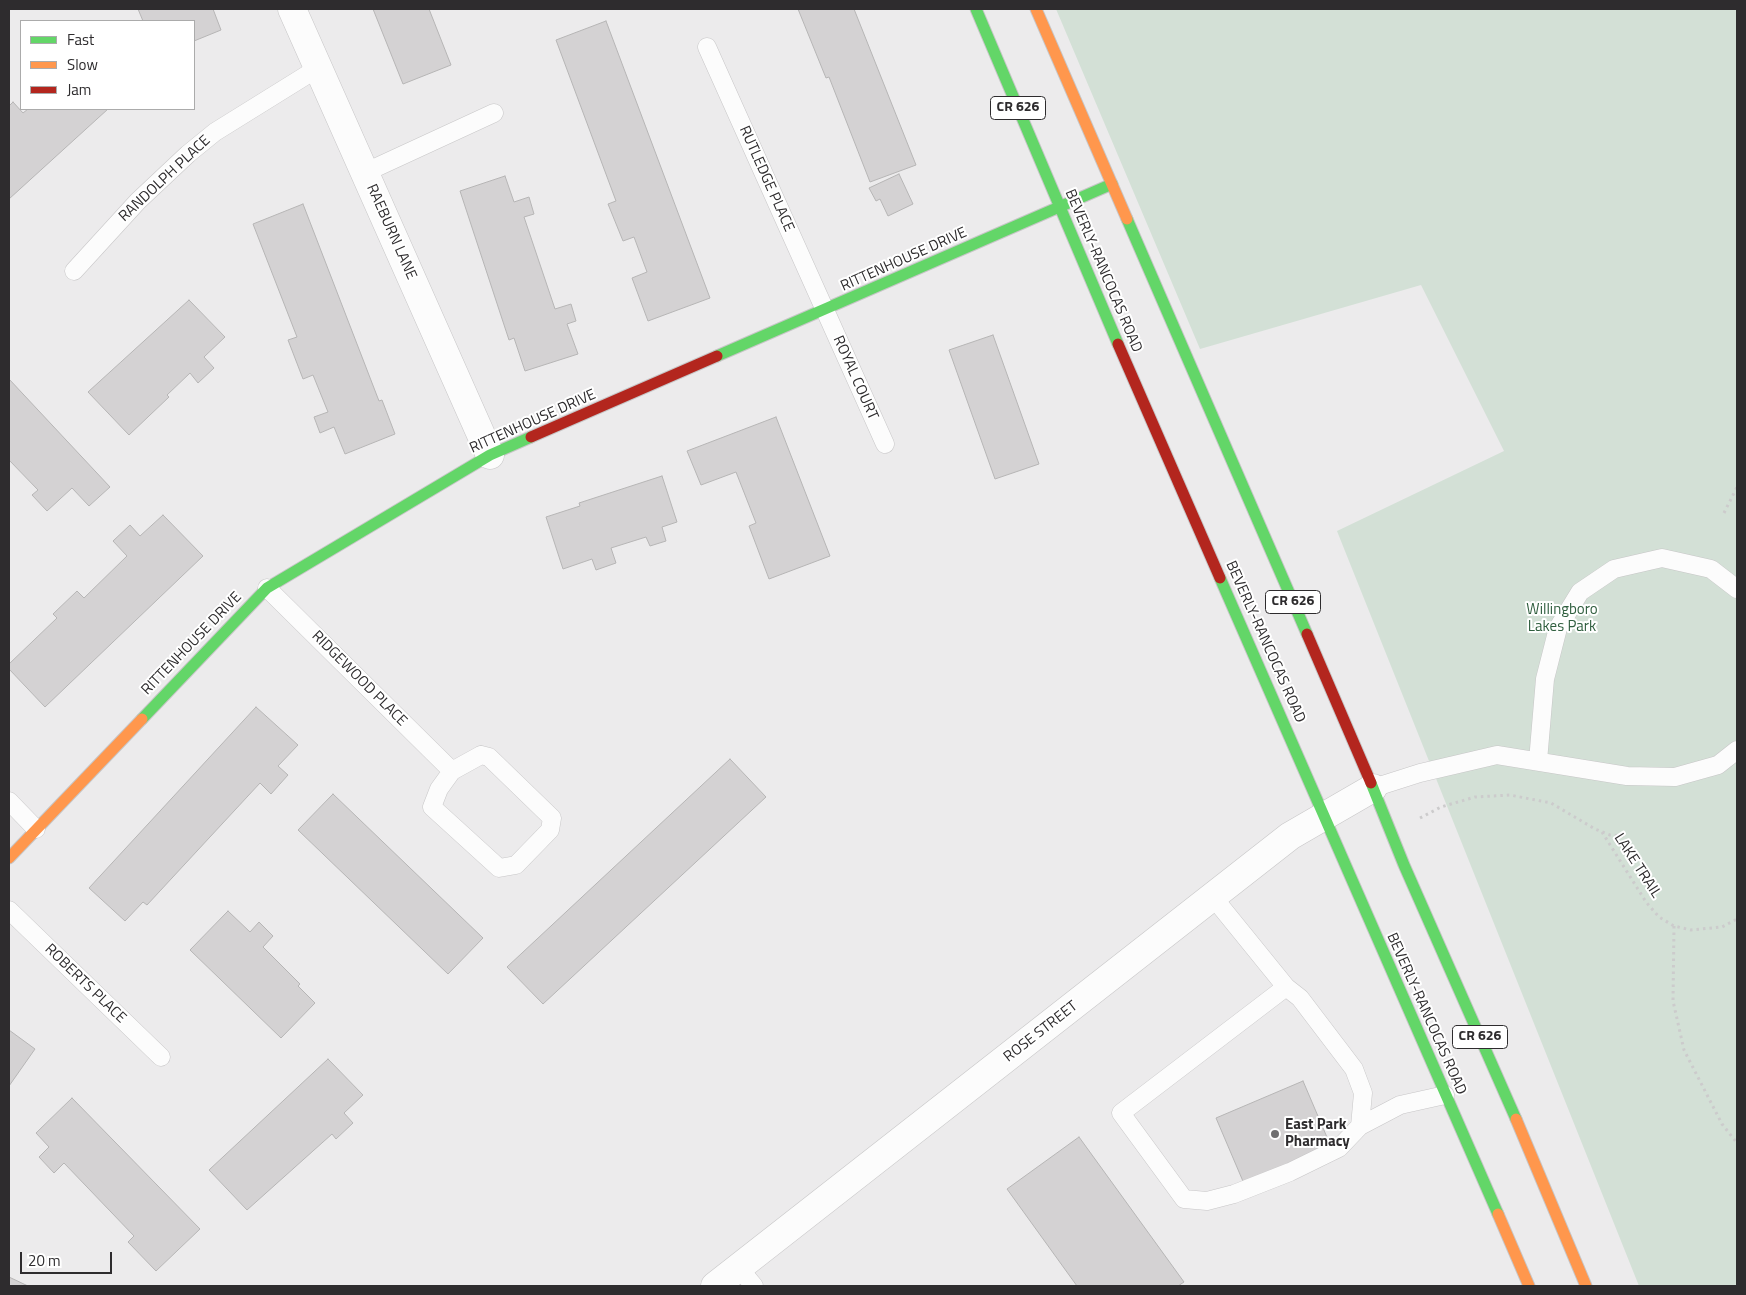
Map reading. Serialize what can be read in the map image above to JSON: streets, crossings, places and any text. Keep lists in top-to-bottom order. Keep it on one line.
{"streets":{"main road":["CR 626","RITTENHOUSE DRIVE","BEVERLY-RANCOCAS ROAD"],"street":["RAEBURN LANE","ROSE STREET"],"lane":["RANDOLPH PLACE","RUTLEDGE PLACE","ROYAL COURT","RIDGEWOOD PLACE","ROBERTS PLACE"],"path":["LAKE TRAIL"]},"crossings":[["CR 626","RITTENHOUSE DRIVE"],["CR 626","ROSE STREET"],["RANDOLPH PLACE","RAEBURN LANE"],["RUTLEDGE PLACE","RITTENHOUSE DRIVE"],["RUTLEDGE PLACE","ROYAL COURT"],["RAEBURN LANE","RITTENHOUSE DRIVE"],["RITTENHOUSE DRIVE","BEVERLY-RANCOCAS ROAD"],["RITTENHOUSE DRIVE","ROYAL COURT"],["RITTENHOUSE DRIVE","RIDGEWOOD PLACE"],["BEVERLY-RANCOCAS ROAD","ROSE STREET"]],"parks":["Willingboro Lakes Park"],"places":["East Park Pharmacy"],"legend":["Fast","Slow","Jam"],"scale_bar":"20 m"}
